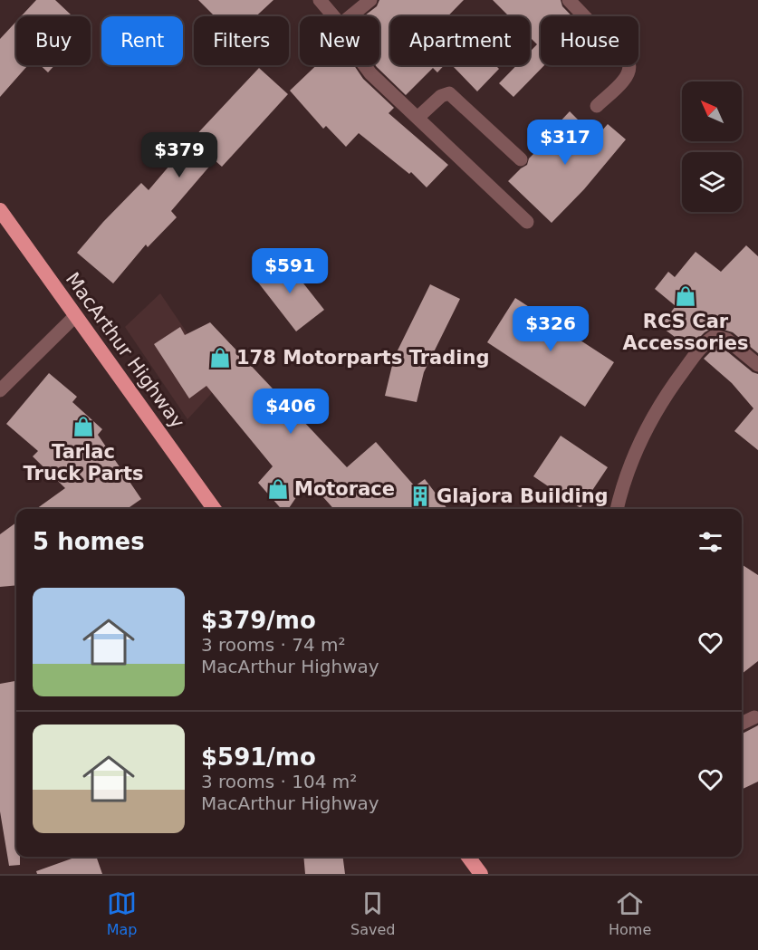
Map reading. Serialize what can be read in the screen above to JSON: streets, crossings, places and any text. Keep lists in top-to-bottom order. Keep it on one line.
{"streets":{"highway":["MacArthur Highway"]},"places":{"shop":["RCS Car Accessories","178 Motorparts Trading","Tarlac Truck Parts","Motorace"],"building":["Glajora Building"]},"north":"top left","page":{"chip":["Buy","Rent","Filters","New","Apartment","House"],"price":["$317","$379","$591","$326","$406"],"heading":"5 homes","list":[{"name":"$379/mo","note":"3 rooms · 74 m² · MacArthur Highway"},{"name":"$591/mo","note":"3 rooms · 104 m² · MacArthur Highway"}],"tabs":["Map","Saved","Home"]}}
